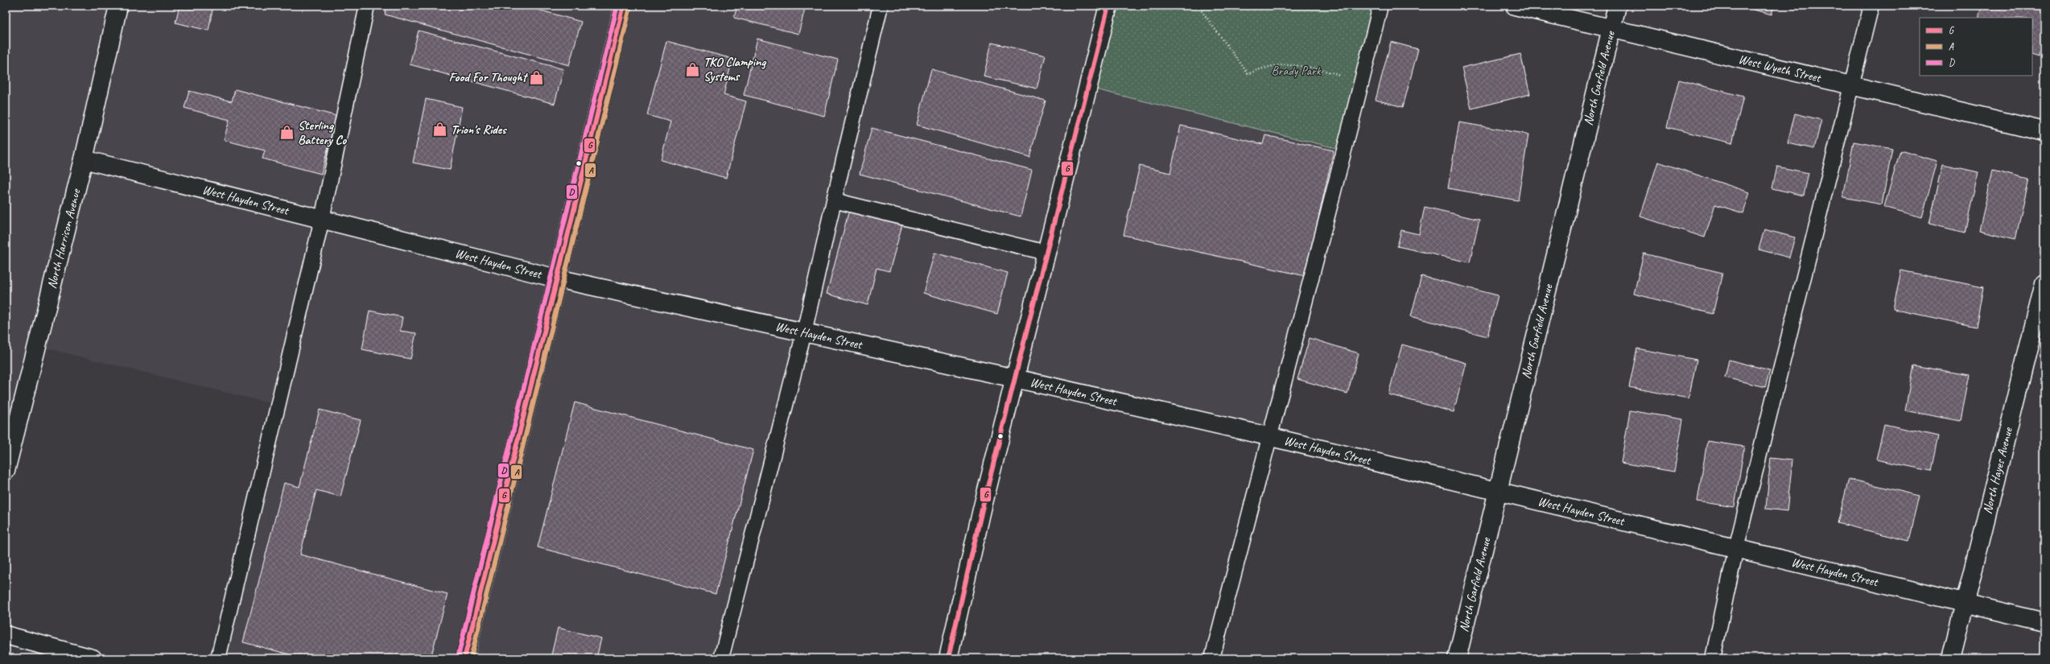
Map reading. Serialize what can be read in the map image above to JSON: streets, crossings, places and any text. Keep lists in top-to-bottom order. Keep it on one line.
{"streets":{"street":["West Wyeth Street","North Garfield Avenue","West Hayden Street","North Harrison Avenue","North Hayes Avenue"]},"crossings":[["West Wyeth Street","North Garfield Avenue"],["North Garfield Avenue","West Hayden Street"],["West Hayden Street","North Harrison Avenue"],["West Hayden Street","North Hayes Avenue"]],"parks":["Brady Park"],"places":{"shop":["TKO Clamping Systems","Food For Thought","Trion's Rides","Sterling Battery Co"]},"lines":["transit line G","transit line D","transit line A"],"legend":["G","A","D"]}
